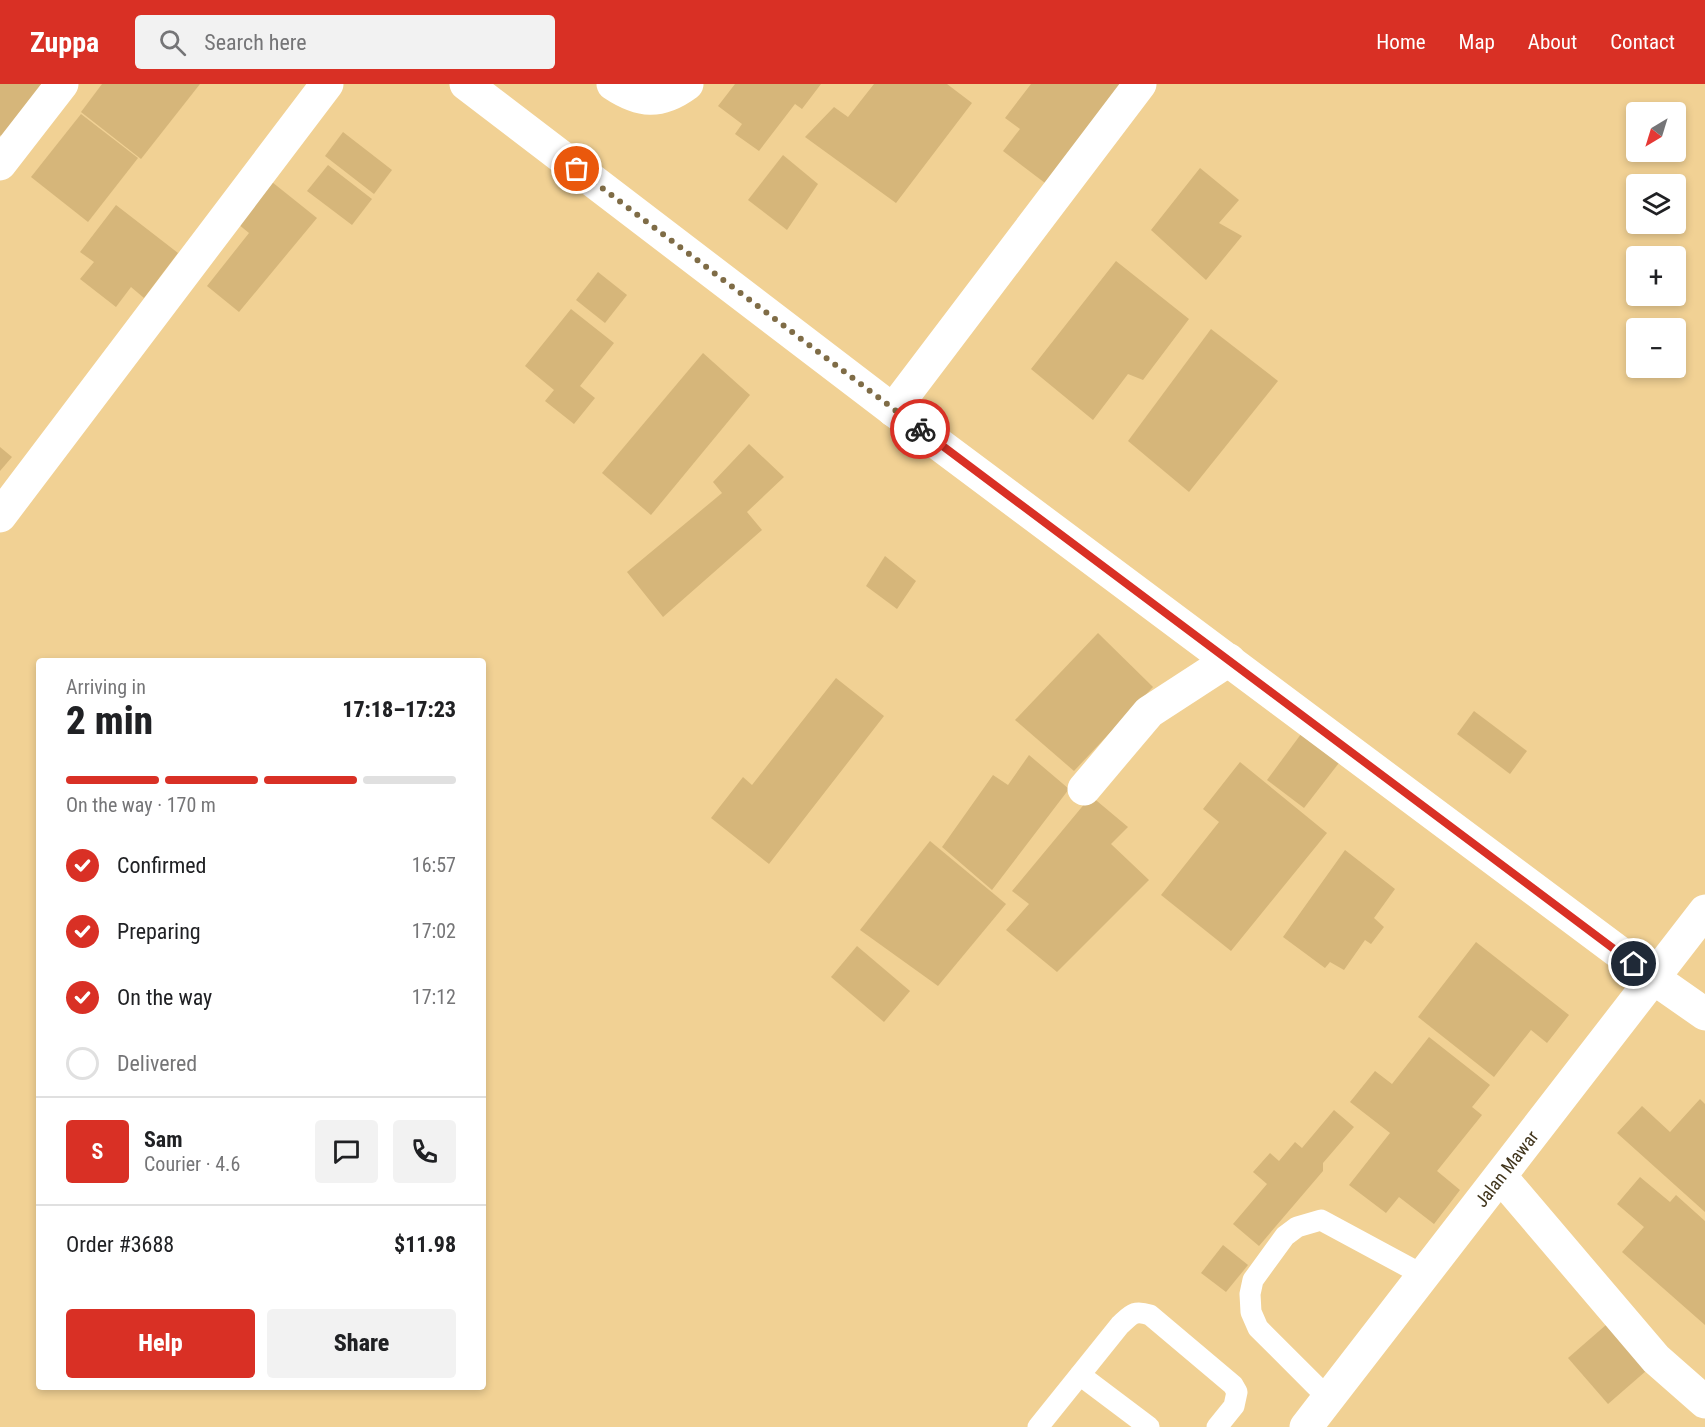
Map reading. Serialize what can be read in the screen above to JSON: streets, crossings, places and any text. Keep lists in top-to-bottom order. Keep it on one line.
{"streets":{"street":["Jalan Mawar"]},"north":"bottom left","page":{"header":"Zuppa","search":"Search here","nav":["Home","Map","About","Contact"],"map_buttons":["+","−"],"heading":["2 min","Arriving in","17:18–17:23"],"panel":["Sam","Courier · 4.6","Order #3688","$11.98"],"bar":"On the way · 170 m","list":[["Confirmed","16:57"],["Preparing","17:02"],["On the way","17:12"],"Delivered"],"round":"S","buttons":["Help","Share"]}}
